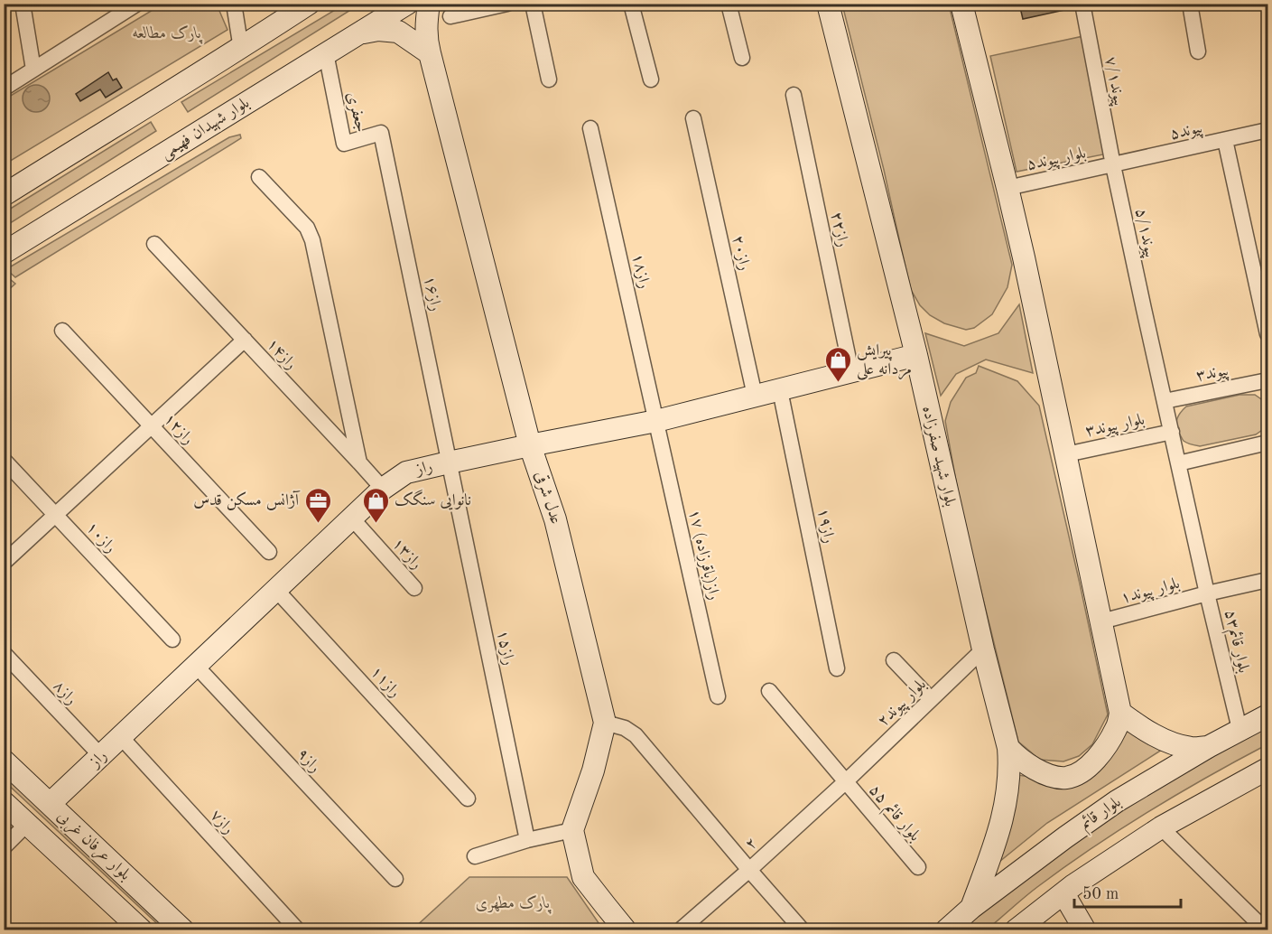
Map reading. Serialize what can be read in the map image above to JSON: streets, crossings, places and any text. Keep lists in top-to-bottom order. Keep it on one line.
{"streets":{"street":["پیوند۷/۱","جعفری","بلوار شهیدان فهیمی","پیوند۵","بلوار پیوند۵","راز۲۲","پیوند۵/۱","راز۲۰","راز۱۸","راز۱۶","راز۱۴","پیوند۳","بلوار پیوند۳","راز۱۲","بلوار شهید صفرزاده","راز","عدل شرقی","راز۱۹","راز۱۰","راز۱۳","۱۷ راز(باقرزاده)","بلوار پیوند۱","بلوار قائم۵۳","راز۱۵","راز۱۱","راز۸","بلوار پیوند۲","راز۹","بلوار قائم ۵۵","بلوار قائم","راز۷","۲","بلوار عرفان غربی"]},"crossings":[["پیوند۷/۱","پیوند۵"],["پیوند۷/۱","بلوار پیوند۵"],["پیوند۷/۱","پیوند۵/۱"],["جعفری","بلوار شهیدان فهیمی"],["جعفری","راز۱۶"],["پیوند۵","بلوار پیوند۵"],["پیوند۵","پیوند۵/۱"],["بلوار پیوند۵","پیوند۵/۱"],["راز۲۲","راز"],["پیوند۵/۱","پیوند۳"],["پیوند۵/۱","بلوار پیوند۳"],["پیوند۵/۱","بلوار قائم۵۳"],["راز۲۰","راز"],["راز۱۸","راز"],["راز۱۸","۱۷ راز(باقرزاده)"],["راز۱۶","راز"],["راز۱۶","راز۱۵"],["راز۱۴","راز"],["بلوار شهید صفرزاده","راز"],["بلوار شهید صفرزاده","بلوار پیوند۲"],["بلوار شهید صفرزاده","بلوار قائم"],["راز","عدل شرقی"],["راز","راز۱۹"],["راز","راز۱۳"],["راز","۱۷ راز(باقرزاده)"],["راز","راز۱۵"],["راز","راز۱۱"],["راز","راز۸"],["راز","راز۹"],["راز","راز۷"],["راز","بلوار عرفان غربی"],["بلوار پیوند۱","بلوار قائم۵۳"],["بلوار قائم۵۳","بلوار قائم"],["بلوار پیوند۲","بلوار قائم ۵۵"],["بلوار پیوند۲","۲"],["بلوار قائم ۵۵","۲"]],"parks":["پارک مطالعه","پارک مطهری"],"places":{"shop":["پیرایش مردانه علی","نانوایی سنگک"],"office":["آژانس مسکن قدس"]},"scale_bar":"50 m"}
